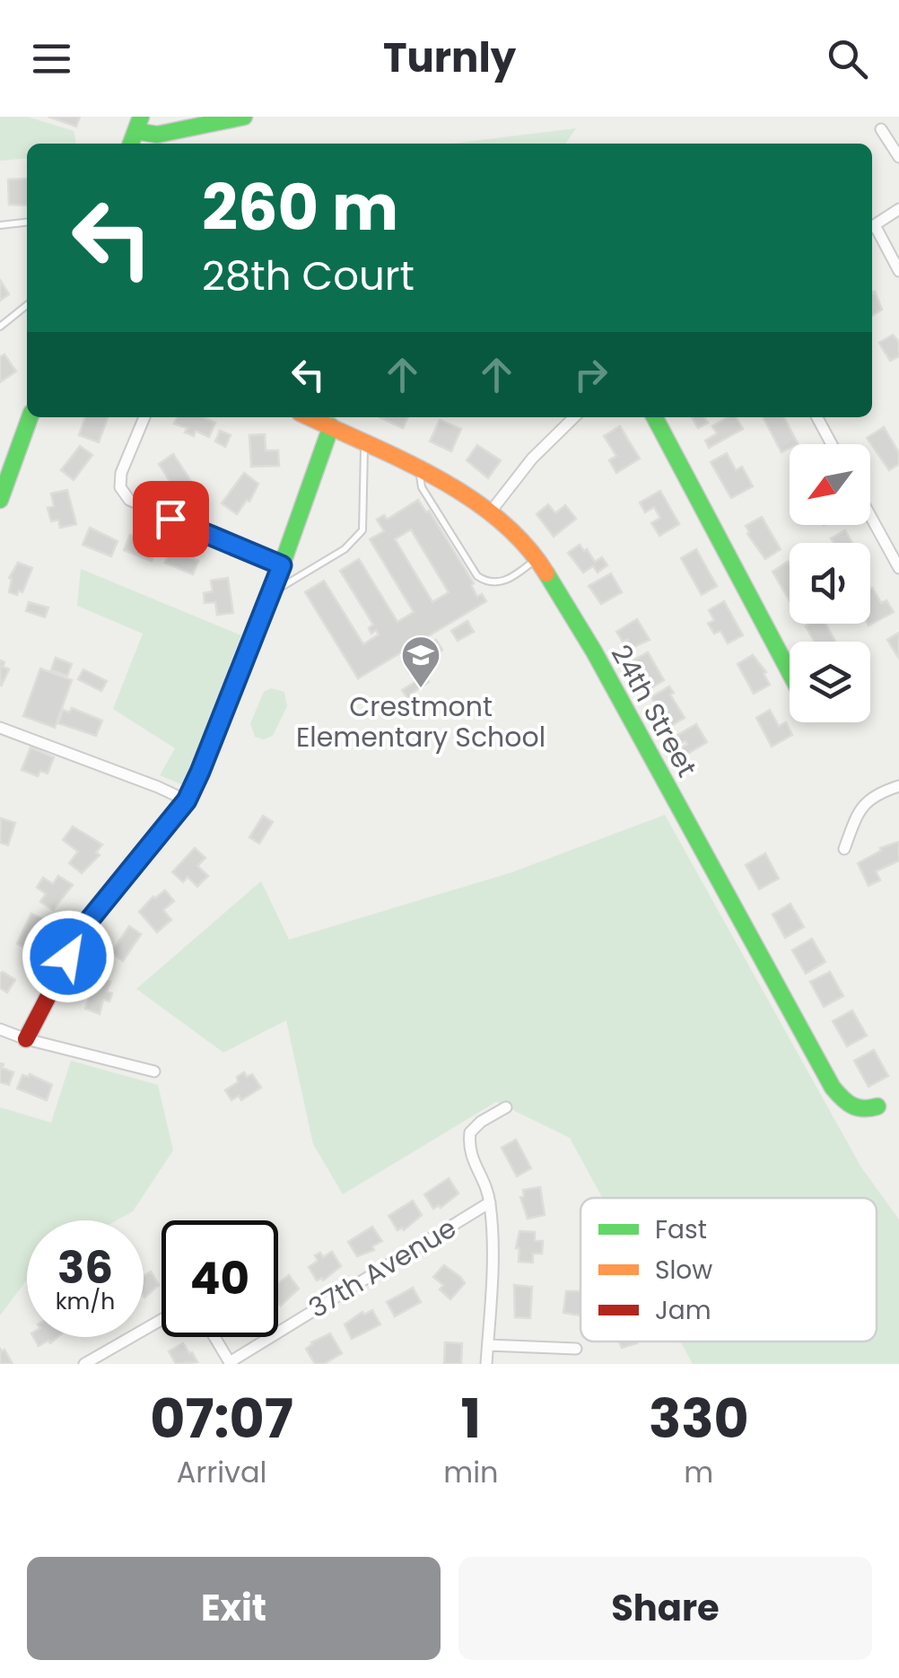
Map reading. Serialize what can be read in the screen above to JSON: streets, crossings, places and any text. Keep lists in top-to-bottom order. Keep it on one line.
{"streets":{"street":["24th Street","37th Avenue"]},"places":{"school or university":["Crestmont Elementary School"]},"legend":["Fast","Slow","Jam"],"north":"bottom left","page":{"header":"Turnly","turn":["260 m","28th Court"],"speed":"36 km/h","limit":"40","eta":["07:07","Arrival","1","min","330","m"],"buttons":["Exit","Share"]}}
